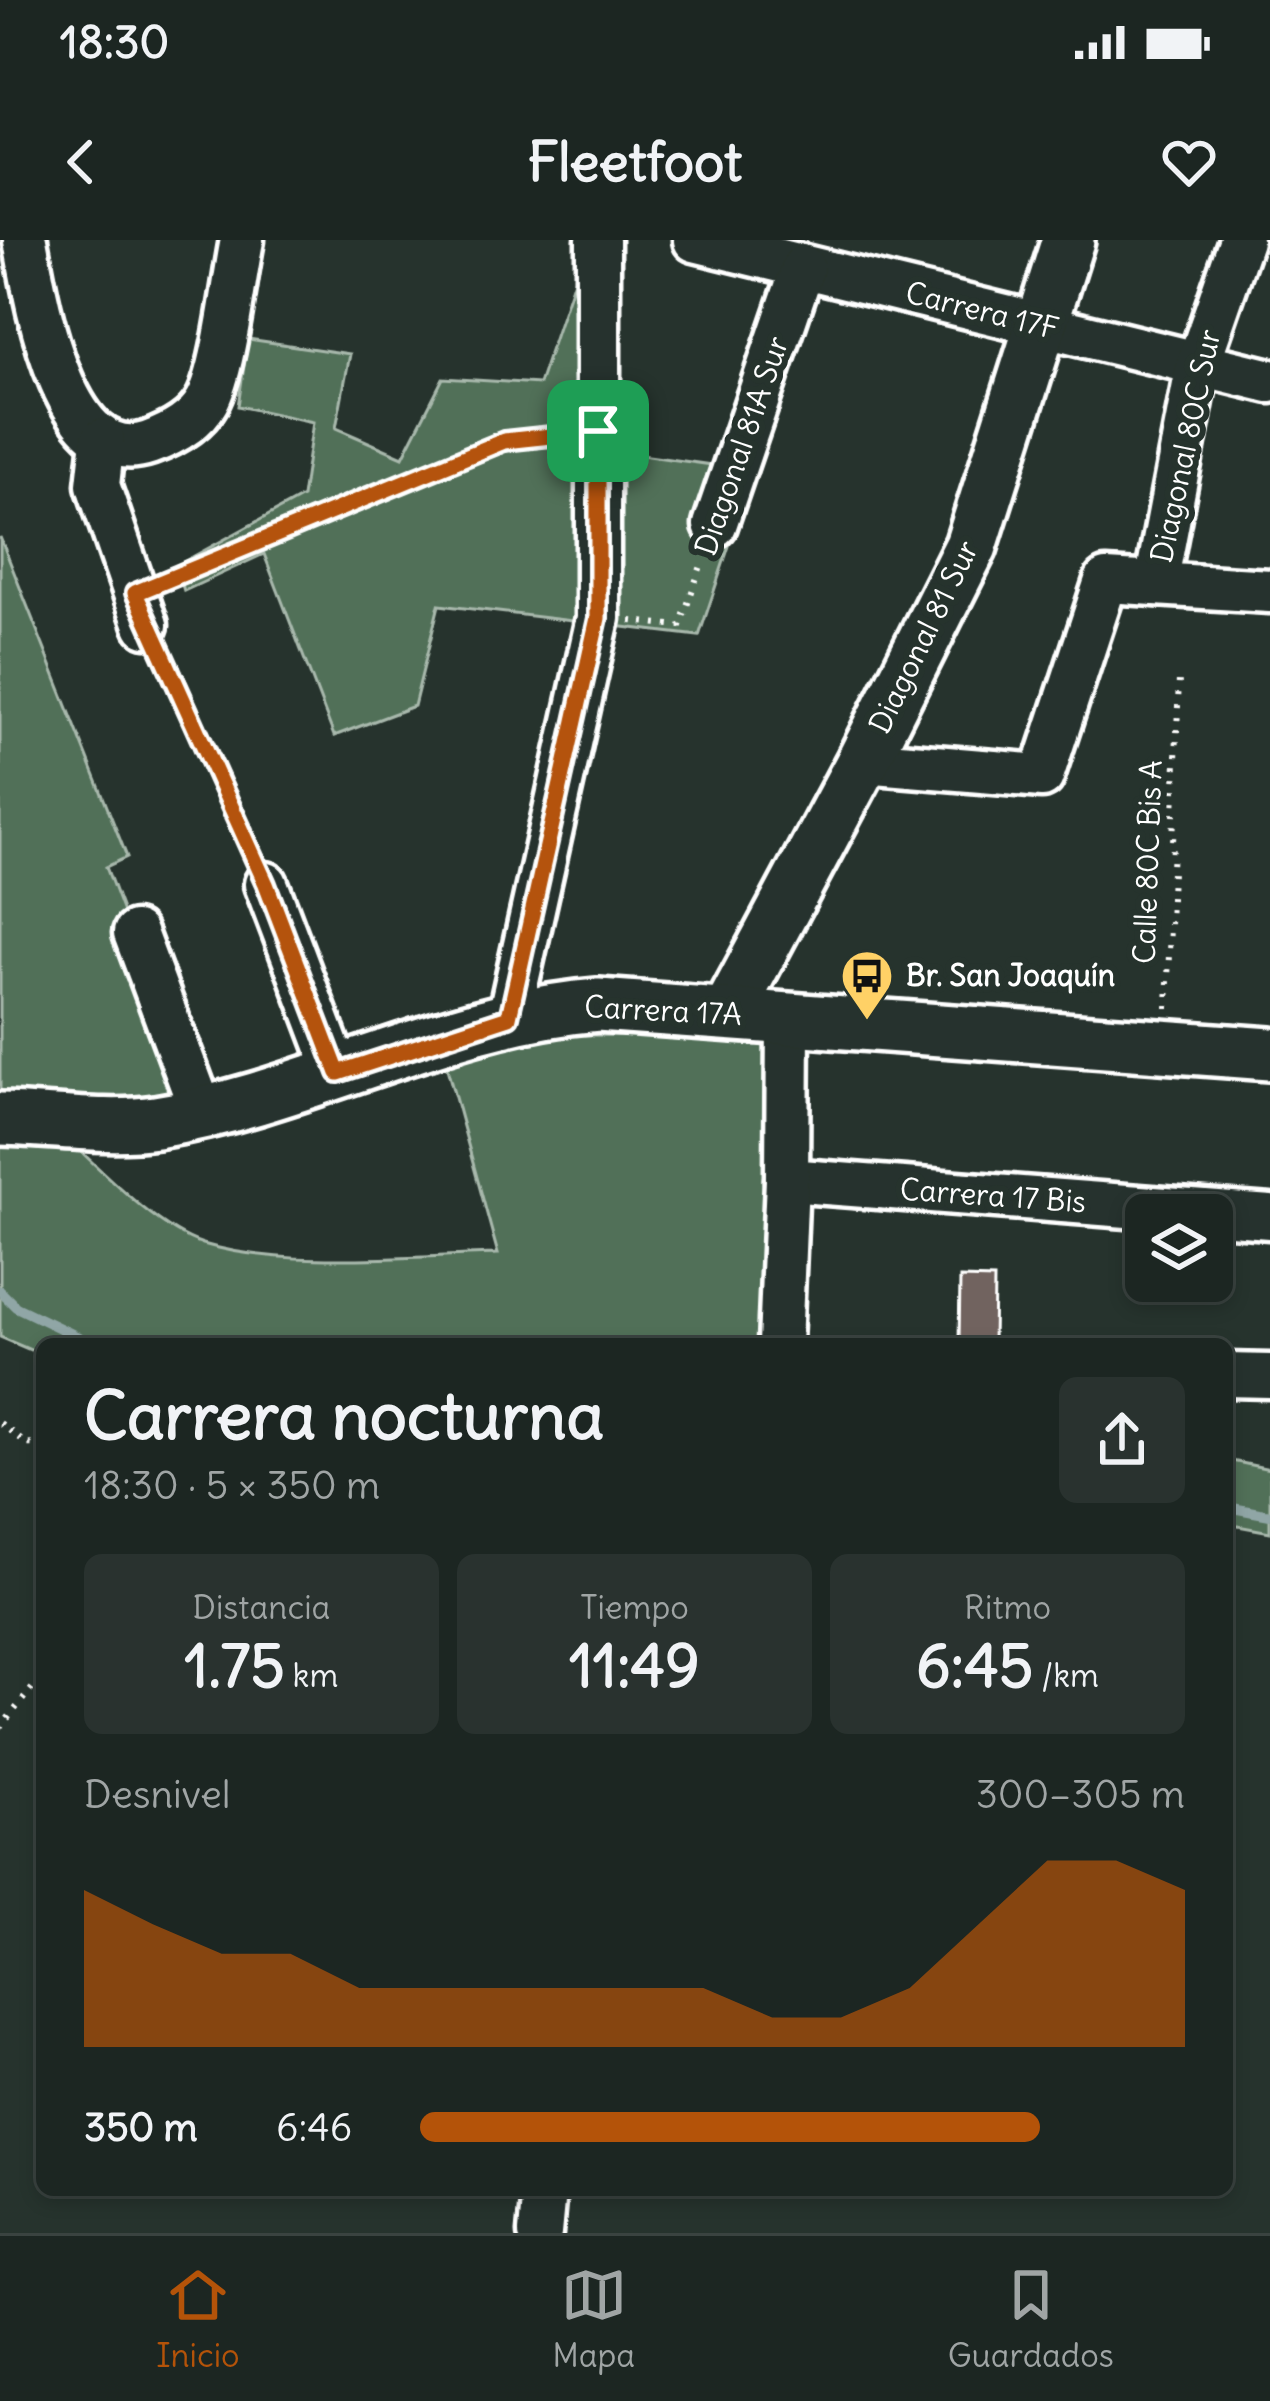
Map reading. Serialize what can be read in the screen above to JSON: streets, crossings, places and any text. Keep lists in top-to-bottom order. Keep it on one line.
{"streets":{"street":["Carrera 17F","Diagonal 81A Sur","Diagonal 80C Sur","Diagonal 81 Sur","Carrera 17A","Carrera 17 Bis"],"path":["Calle 80C Bis A"]},"crossings":[["Carrera 17F","Diagonal 81A Sur"],["Carrera 17F","Diagonal 80C Sur"],["Carrera 17F","Diagonal 81 Sur"],["Diagonal 80C Sur","Diagonal 81 Sur"],["Diagonal 81 Sur","Carrera 17A"],["Calle 80C Bis A","Carrera 17A"]],"places":{"bus stop":["Br. San Joaquín"]},"page":{"status":"18:30","header":"Fleetfoot","heading":["Carrera nocturna","18:30 · 5 × 350 m"],"stats":[["Distancia","1.75 km"],["Tiempo","11:49"],["Ritmo","6:45 /km"]],"chart":["Desnivel","300–305 m"],"list":[{"name":"350 m","note":"6:46"}],"tabs":["Inicio","Mapa","Guardados"]}}
